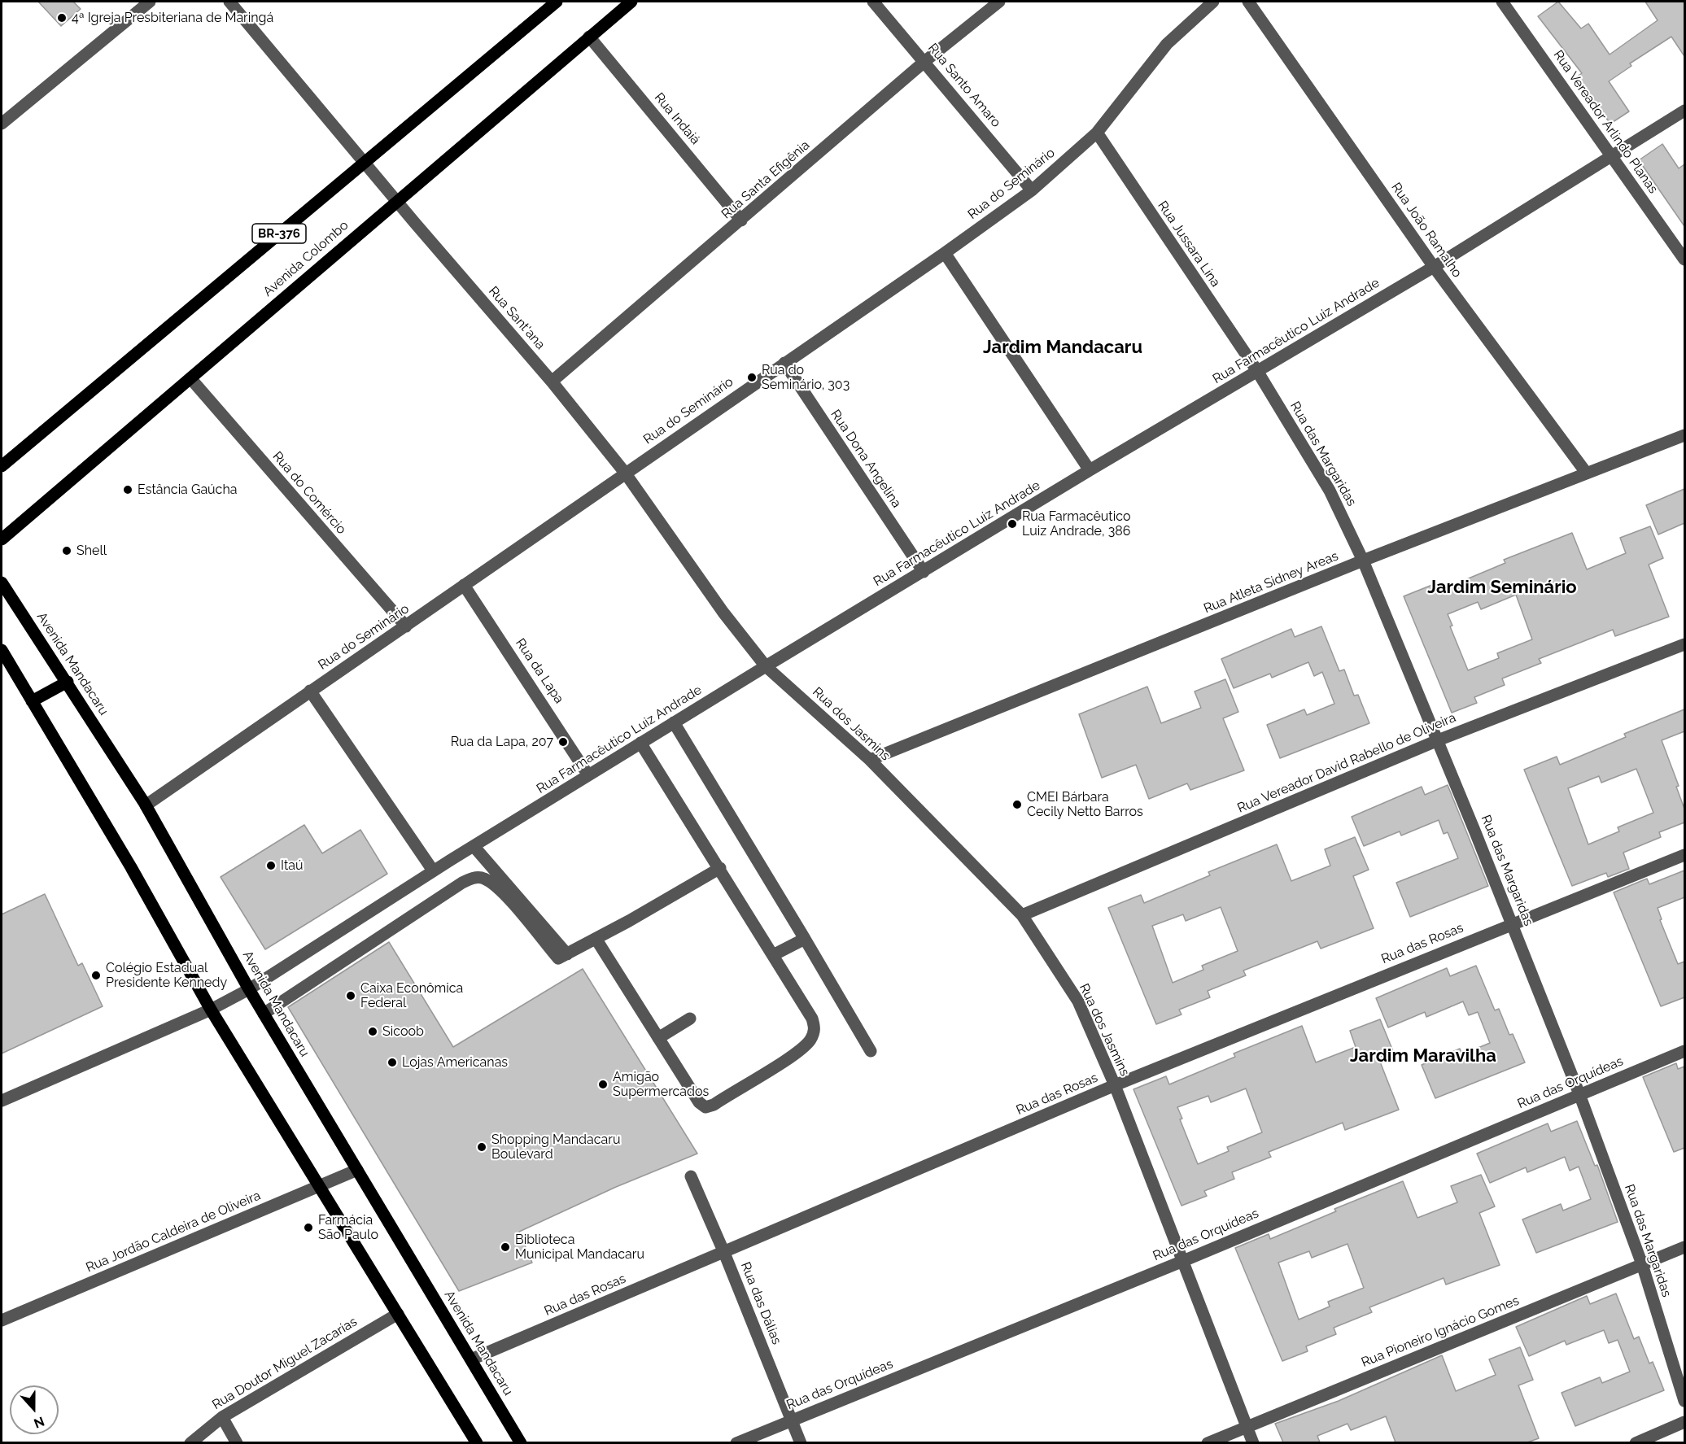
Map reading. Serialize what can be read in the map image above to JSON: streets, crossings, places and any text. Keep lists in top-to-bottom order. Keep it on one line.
{"streets":{"main road":["BR-376","Avenida Colombo","Avenida Mandacaru"],"street":["Rua Santo Amaro","Rua Indaiá","Rua Vereador Arlindo Planas","Rua Santa Efigênia","Rua do Seminário","Rua João Ramalho","Rua Jussara Lina","Rua Sant'ana","Rua Farmacêutico Luiz Andrade","Rua das Margaridas","Rua Dona Angelina","Rua do Comércio","Rua Atleta Sidney Areas","Rua da Lapa","Rua dos Jasmins","Rua Vereador David Rabello de Oliveira","Rua das Rosas","Rua das Orquídeas","Rua Jordão Caldeira de Oliveira","Rua das Dálias","Rua Pioneiro Ignácio Gomes","Rua Doutor Miguel Zacarias"]},"crossings":[["Rua Santo Amaro","Rua Santa Efigênia"],["Rua Santo Amaro","Rua do Seminário"],["Rua Indaiá","Rua Santa Efigênia"],["Rua Indaiá","Avenida Colombo"],["Rua Vereador Arlindo Planas","Rua Farmacêutico Luiz Andrade"],["Rua Santa Efigênia","Rua Sant'ana"],["Rua do Seminário","Rua Jussara Lina"],["Rua do Seminário","Rua Sant'ana"],["Rua do Seminário","Rua Dona Angelina"],["Rua do Seminário","Rua do Comércio"],["Rua do Seminário","Avenida Mandacaru"],["Rua do Seminário","Rua da Lapa"],["Rua João Ramalho","Rua Farmacêutico Luiz Andrade"],["Rua João Ramalho","Rua Atleta Sidney Areas"],["BR-376","Rua Sant'ana"],["Rua Jussara Lina","Rua Farmacêutico Luiz Andrade"],["Rua Jussara Lina","Rua das Margaridas"],["Avenida Colombo","Rua Sant'ana"],["Avenida Colombo","Rua do Comércio"],["Rua Sant'ana","Rua Farmacêutico Luiz Andrade"],["Rua Sant'ana","Rua dos Jasmins"],["Rua Farmacêutico Luiz Andrade","Rua das Margaridas"],["Rua Farmacêutico Luiz Andrade","Rua Dona Angelina"],["Rua Farmacêutico Luiz Andrade","Avenida Mandacaru"],["Rua Farmacêutico Luiz Andrade","Rua da Lapa"],["Rua Farmacêutico Luiz Andrade","Rua dos Jasmins"],["Rua das Margaridas","Rua Atleta Sidney Areas"],["Rua das Margaridas","Rua Vereador David Rabello de Oliveira"],["Rua das Margaridas","Rua das Rosas"],["Rua das Margaridas","Rua das Orquídeas"],["Rua das Margaridas","Rua Pioneiro Ignácio Gomes"],["Rua Atleta Sidney Areas","Rua dos Jasmins"],["Avenida Mandacaru","Rua das Rosas"],["Avenida Mandacaru","Rua Jordão Caldeira de Oliveira"],["Rua dos Jasmins","Rua Vereador David Rabello de Oliveira"],["Rua dos Jasmins","Rua das Rosas"],["Rua dos Jasmins","Rua das Orquídeas"],["Rua dos Jasmins","Rua Pioneiro Ignácio Gomes"],["Rua das Rosas","Rua das Dálias"],["Rua das Orquídeas","Rua das Dálias"]],"districts":["Jardim Mandacaru","Jardim Seminário","Jardim Maravilha"],"places":["4ª Igreja Presbiteriana de Maringá","Rua do Seminário, 303","Estância Gaúcha","Rua Farmacêutico Luiz Andrade, 386","Shell","Rua da Lapa, 207","CMEI Bárbara Cecily Netto Barros","Itaú","Colégio Estadual Presidente Kennedy","Caixa Econômica Federal","Sicoob","Lojas Americanas","Amigão Supermercados","Shopping Mandacaru Boulevard","Farmácia São Paulo","Biblioteca Municipal Mandacaru"],"north":"bottom"}
